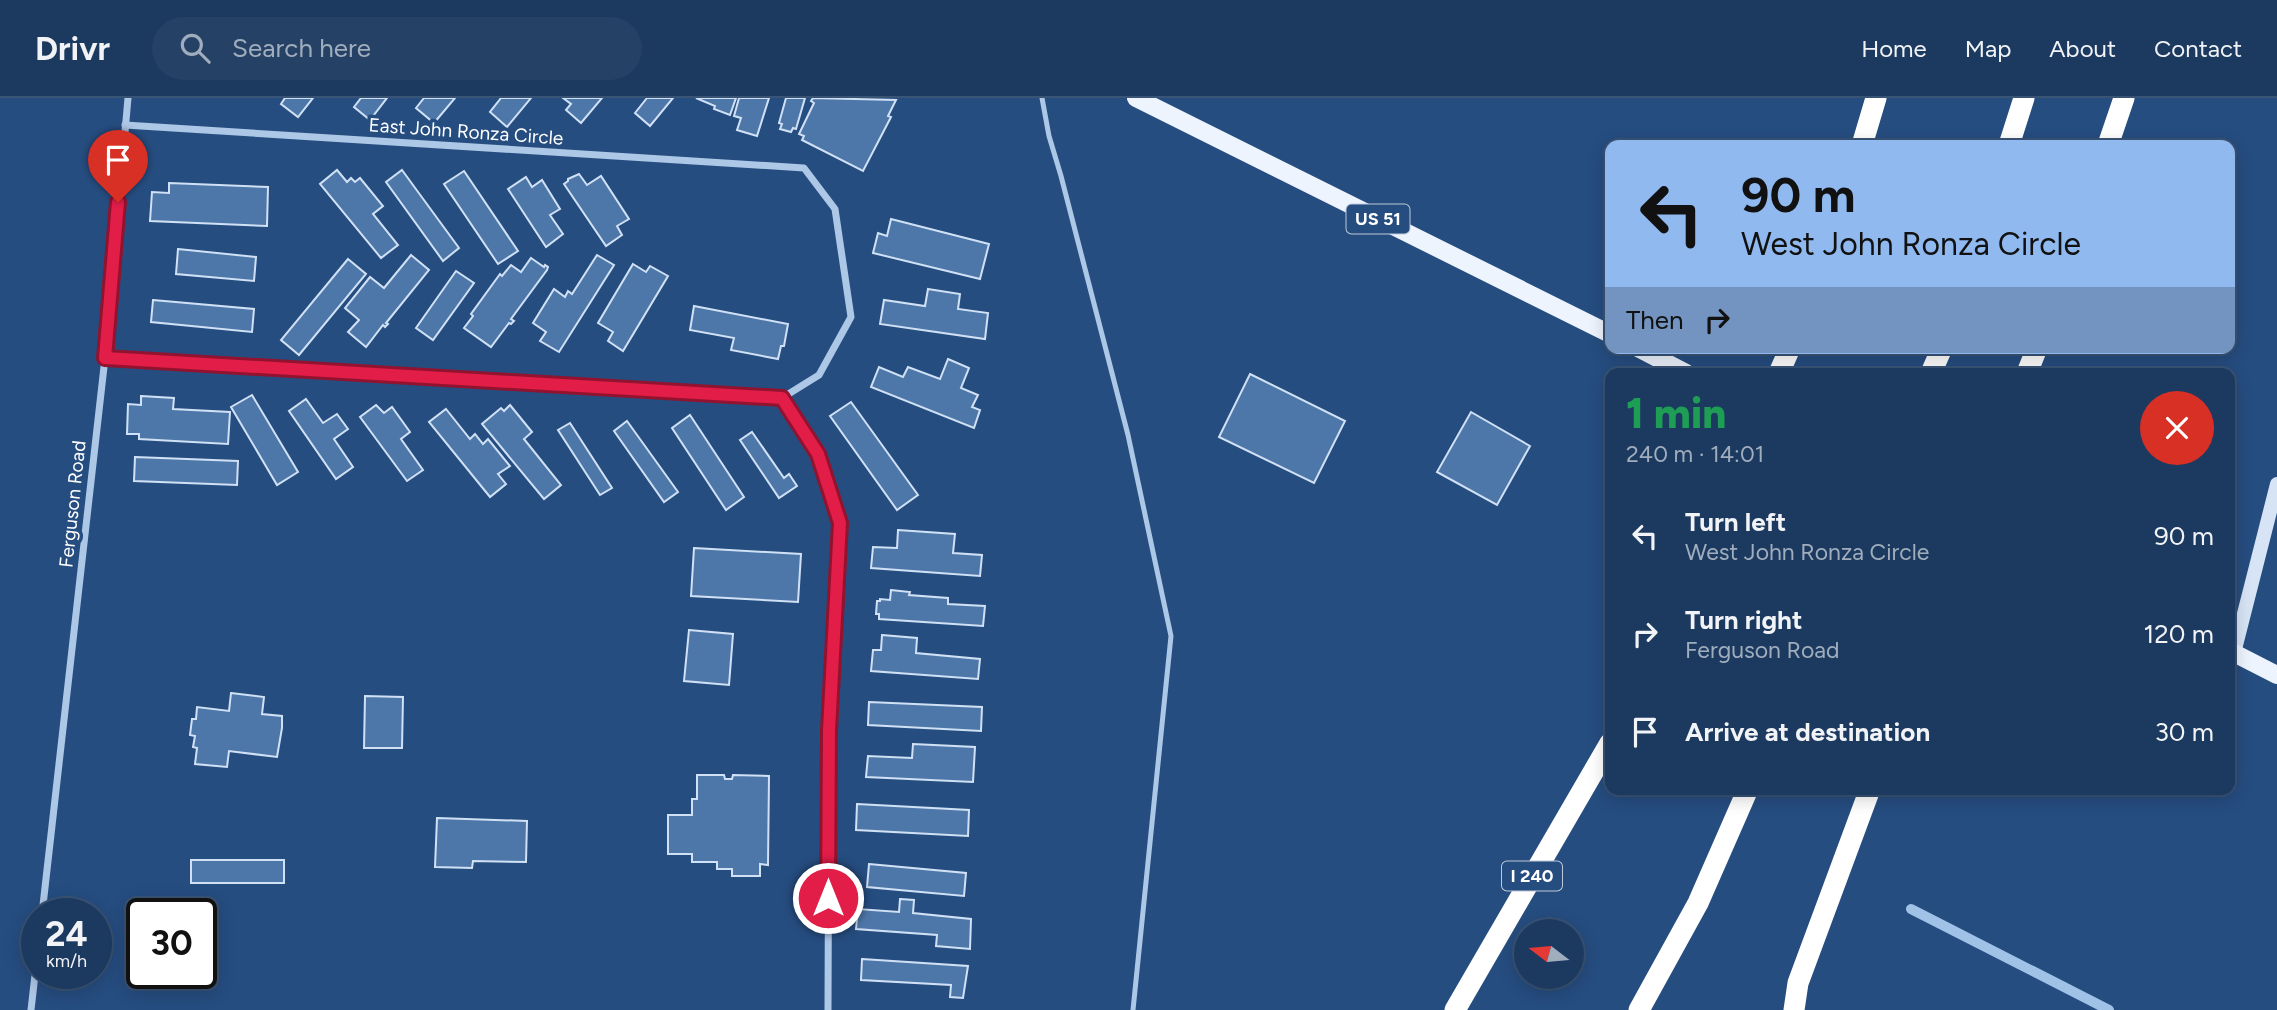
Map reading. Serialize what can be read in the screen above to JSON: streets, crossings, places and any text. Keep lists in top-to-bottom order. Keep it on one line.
{"streets":{"highway":["I 240"],"main road":["US 51"],"street":["East John Ronza Circle","Ferguson Road"]},"crossings":[["East John Ronza Circle","Ferguson Road"]],"north":"left","page":{"header":"Drivr","search":"Search here","nav":["Home","Map","About","Contact"],"turn":["90 m","West John Ronza Circle"],"then":"Then","heading":["1 min","240 m · 14:01"],"list":[{"name":"Turn left","note":"West John Ronza Circle","value":"90 m"},{"name":"Turn right","note":"Ferguson Road","value":"120 m"},{"name":"Arrive at destination","value":"30 m"}],"speed":"24 km/h","limit":"30"}}
